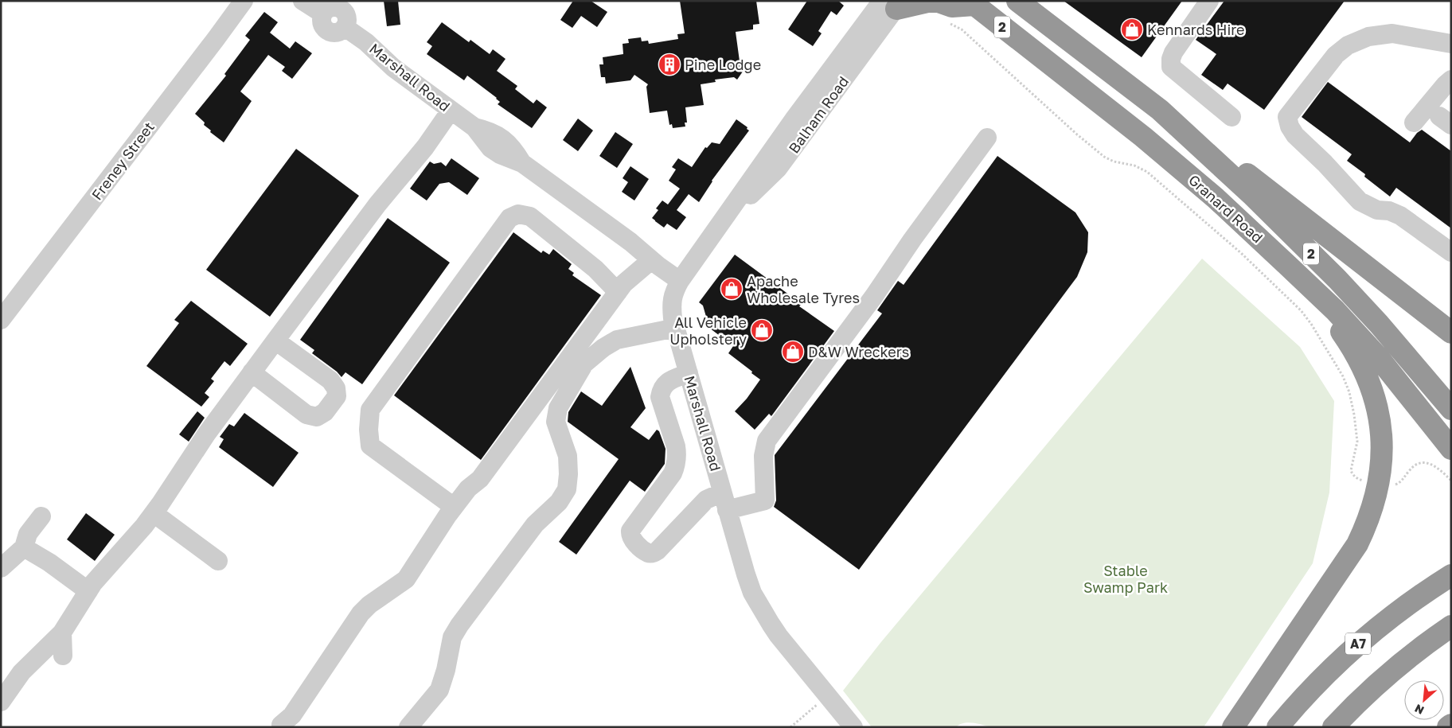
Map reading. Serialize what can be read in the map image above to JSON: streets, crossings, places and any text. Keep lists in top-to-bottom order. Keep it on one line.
{"streets":{"highway":["2","Granard Road","A7"],"street":["Marshall Road","Balham Road","Freney Street"]},"crossings":[["Marshall Road","Balham Road"]],"parks":["Stable Swamp Park"],"places":{"shop":["Kennards Hire","Apache Wholesale Tyres","All Vehicle Upholstery","D&W Wreckers"],"building":["Pine Lodge"]},"north":"bottom left"}
